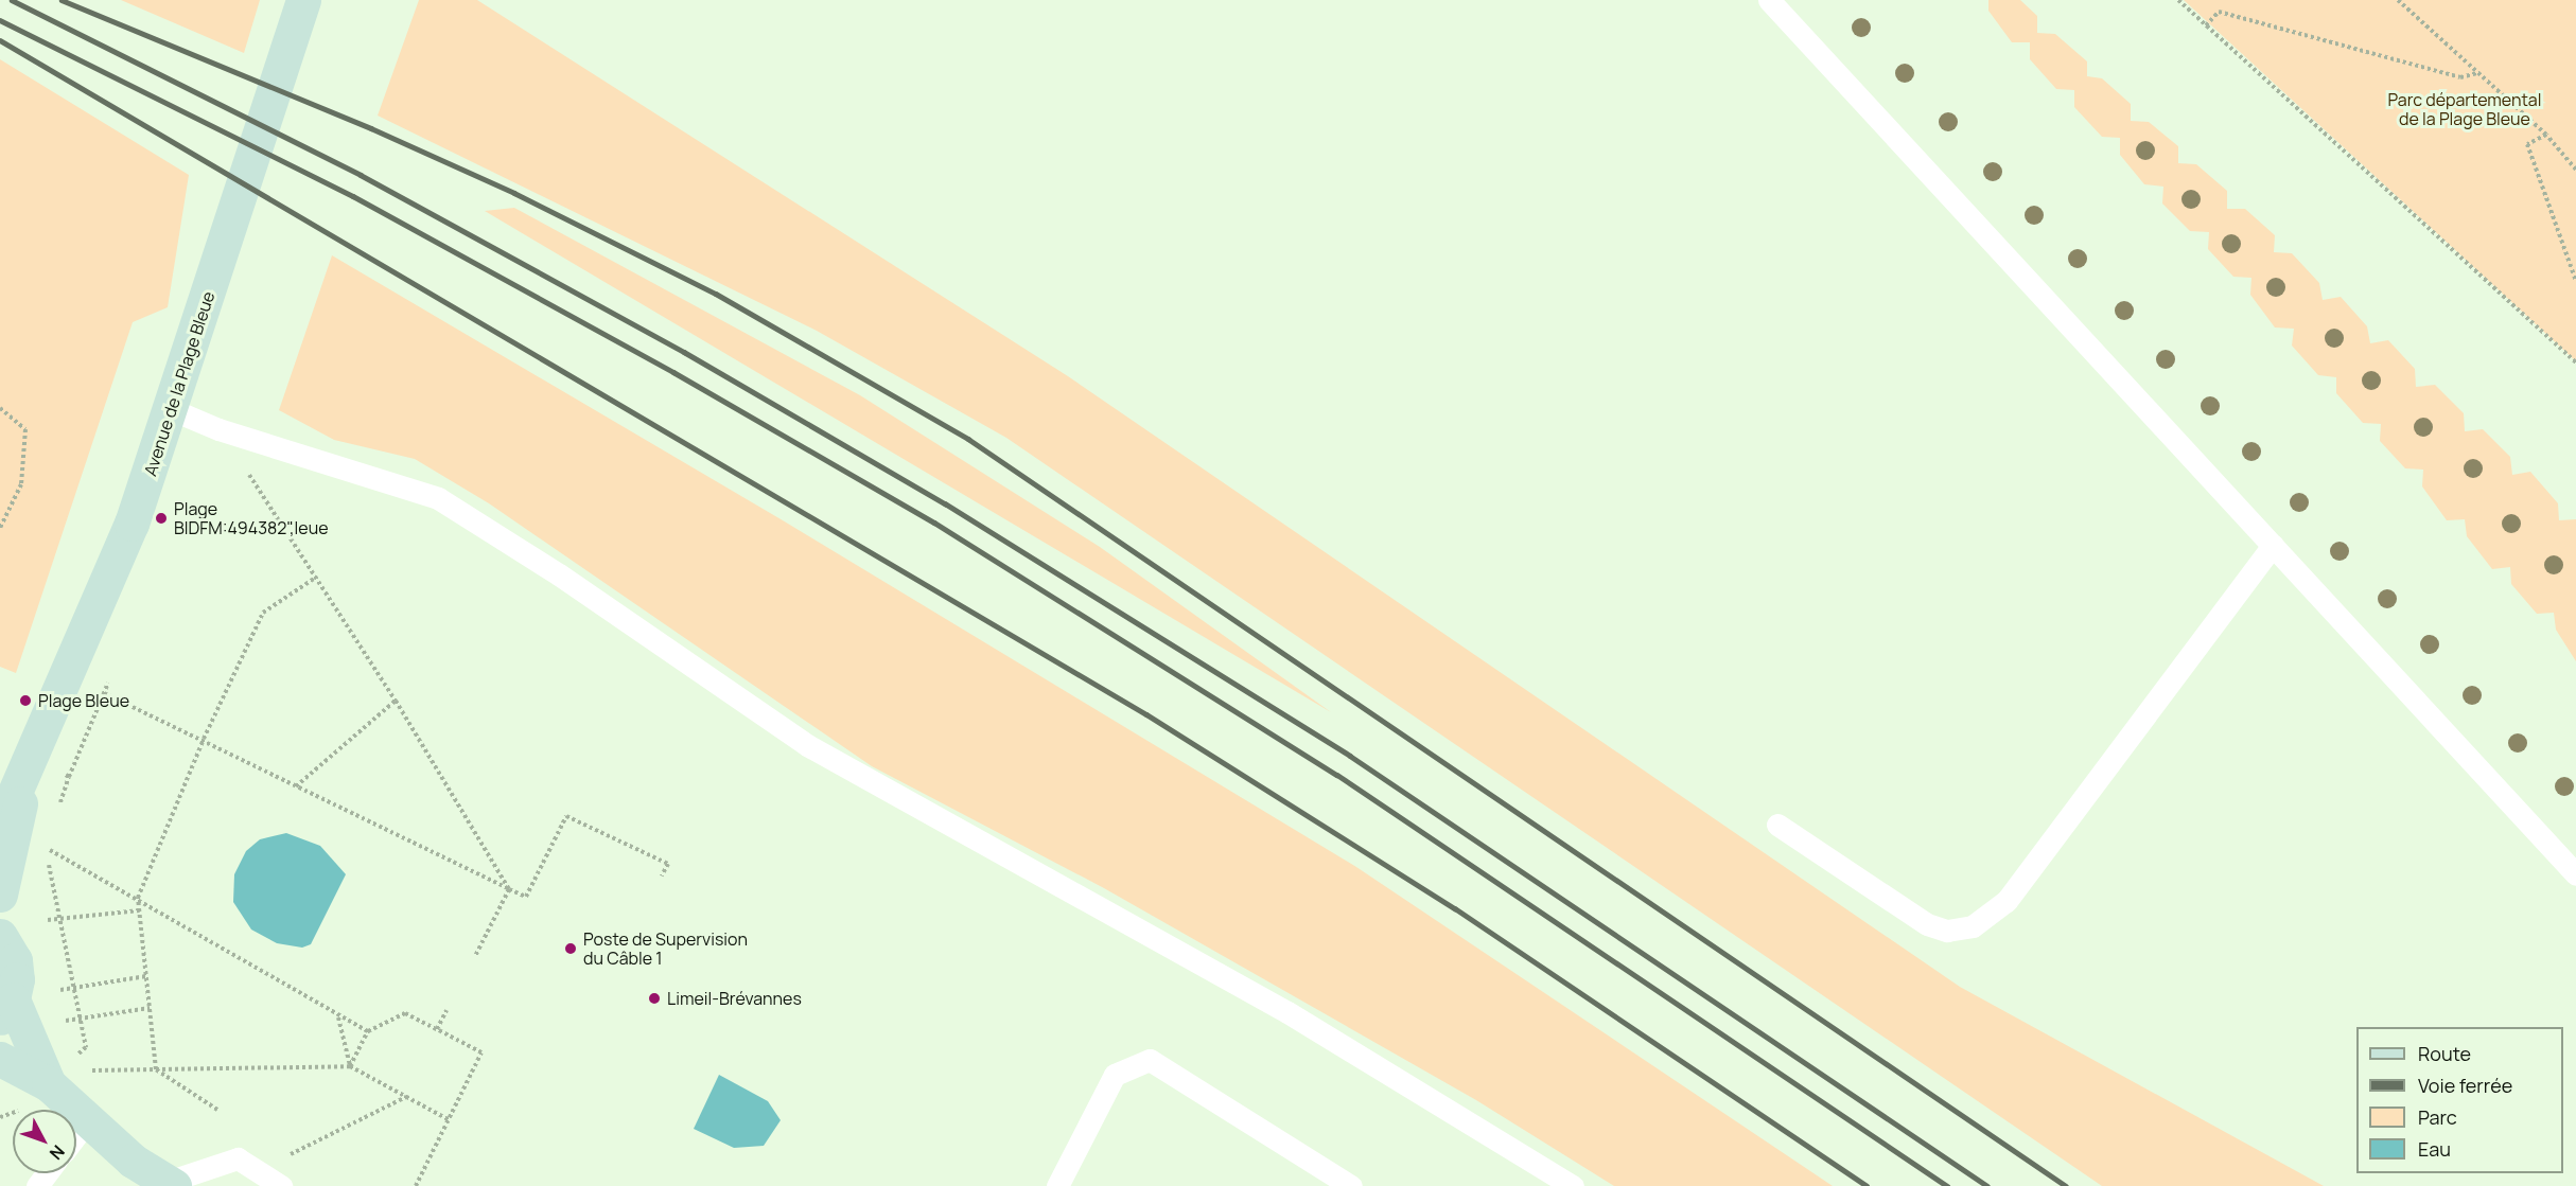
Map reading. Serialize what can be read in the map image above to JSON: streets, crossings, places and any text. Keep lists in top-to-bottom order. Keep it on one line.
{"streets":{"main road":["Avenue de la Plage Bleue"]},"parks":["Parc départemental de la Plage Bleue"],"places":["Plage BIDFM:494382\",leue","Plage Bleue","Poste de Supervision du Câble 1","Limeil-Brévannes"],"legend":["Route","Voie ferrée","Parc","Eau"],"north":"bottom right"}
